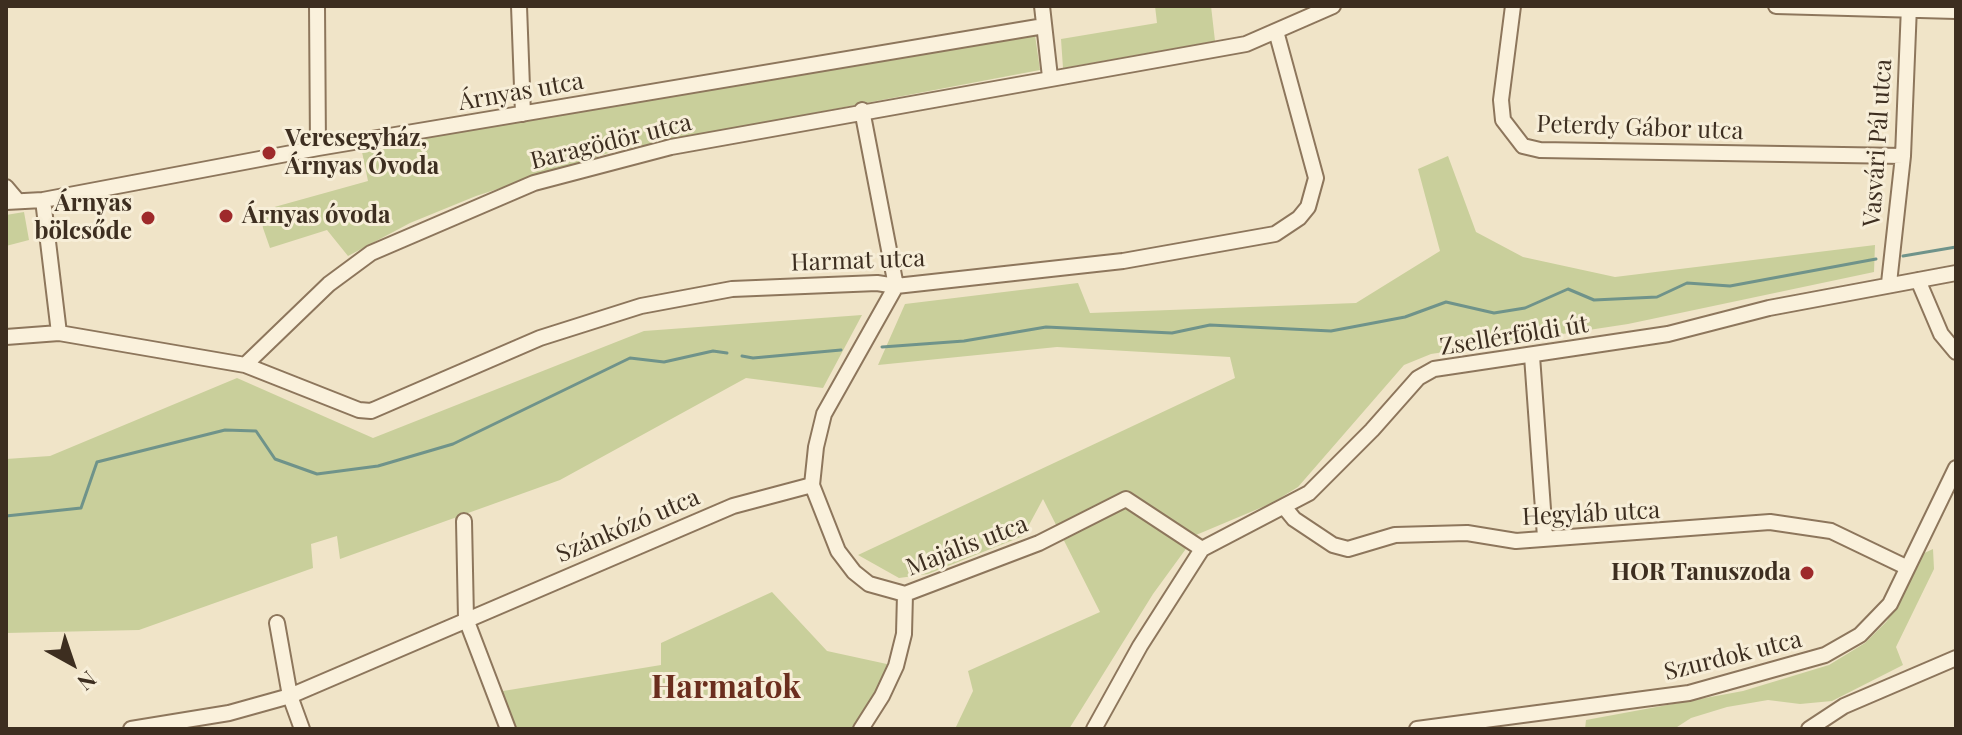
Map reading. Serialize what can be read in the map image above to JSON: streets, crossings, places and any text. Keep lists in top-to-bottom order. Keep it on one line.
{"streets":{"street":["Árnyas utca","Peterdy Gábor utca","Baragödör utca","Vasvári Pál utca","Harmat utca","Zsellérföldi út","Hegyláb utca","Szánkózó utca","Majális utca","Szurdok utca"]},"crossings":[["Peterdy Gábor utca","Vasvári Pál utca"],["Baragödör utca","Harmat utca"],["Vasvári Pál utca","Zsellérföldi út"],["Zsellérföldi út","Hegyláb utca"],["Zsellérföldi út","Majális utca"],["Hegyláb utca","Szurdok utca"],["Szánkózó utca","Majális utca"]],"districts":["Harmatok"],"places":["Veresegyház, Árnyas Óvoda","Árnyas óvoda","Árnyas bölcsőde","HOR Tanuszoda"],"north":"bottom right"}
